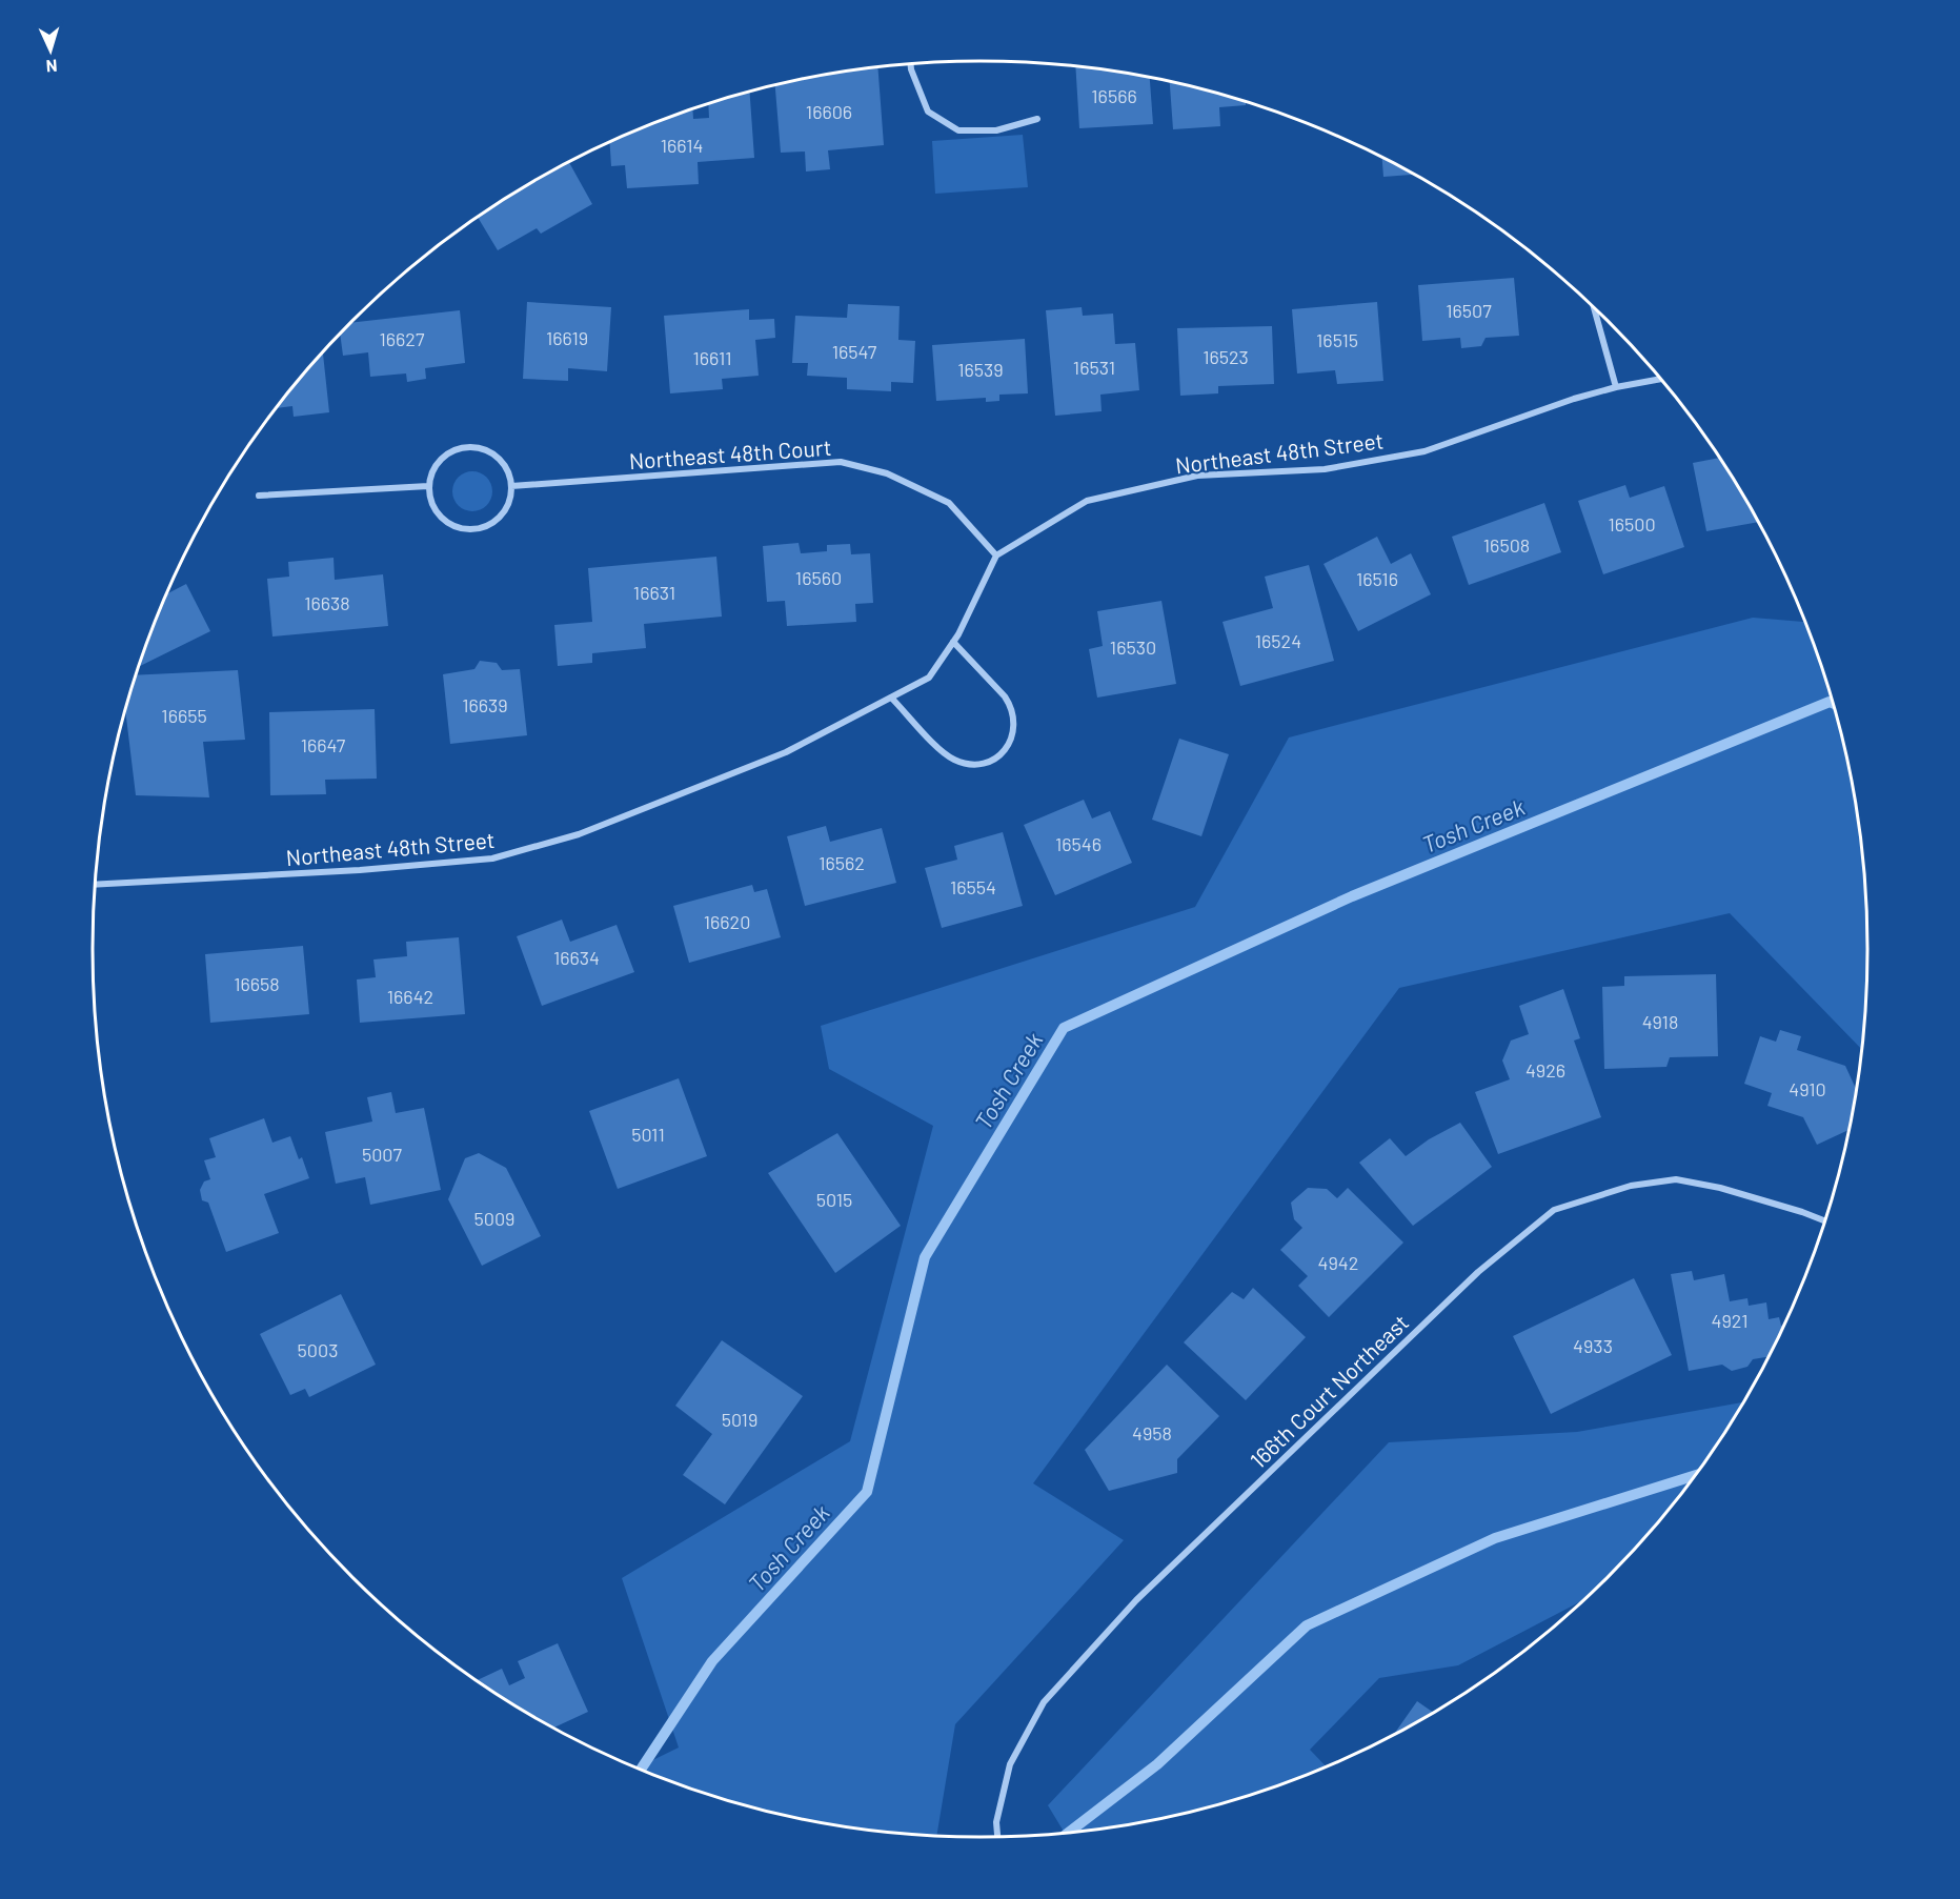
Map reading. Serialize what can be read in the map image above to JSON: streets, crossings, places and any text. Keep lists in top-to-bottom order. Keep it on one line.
{"streets":{"street":["Northeast 48th Street","Northeast 48th Court","166th Court Northeast"]},"crossings":[["Northeast 48th Street","Northeast 48th Court"]],"water":["Tosh Creek"],"house_numbers":["16566","16606","16614","16507","16619","16627","16515","16547","16523","16611","16531","16539","16500","16508","16560","16516","16631","16638","16524","16530","16639","16655","16647","16546","16562","16554","16620","16634","16658","16642","4918","4926","4910","5011","5007","5015","5009","4942","4921","4933","5003","5019","4958"],"north":"bottom"}
